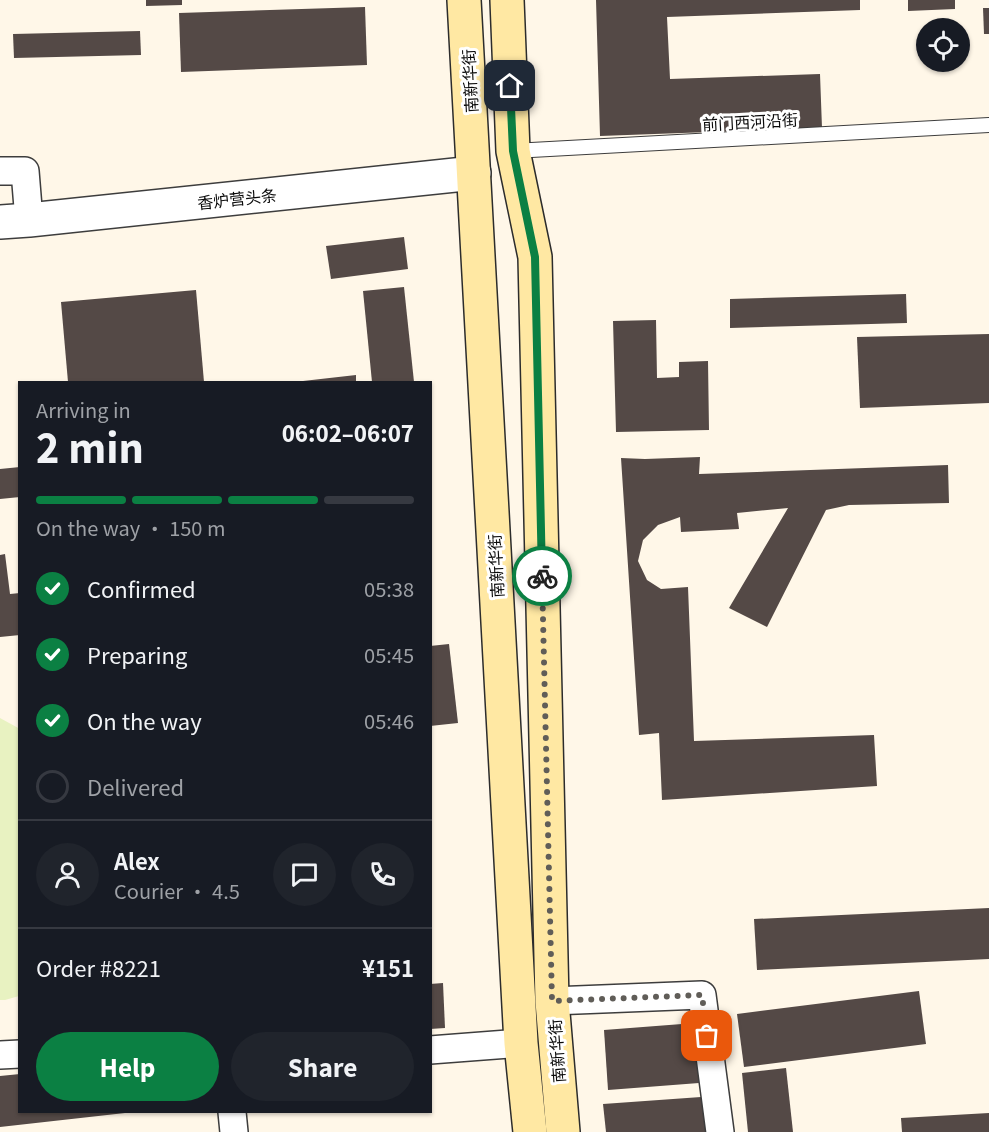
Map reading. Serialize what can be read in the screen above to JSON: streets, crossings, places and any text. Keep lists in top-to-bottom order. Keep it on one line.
{"streets":{"main road":["南新华街"],"street":["香炉营头条"],"lane":["前门西河沿街"]},"crossings":[["南新华街","前门西河沿街"],["南新华街","香炉营头条"]],"page":{"heading":["2 min","Arriving in","06:02–06:07"],"panel":["Alex","Courier · 4.5","Order #8221","¥151"],"bar":"On the way · 150 m","list":[["Confirmed","05:38"],["Preparing","05:45"],["On the way","05:46"],"Delivered"],"buttons":["Help","Share"]}}
